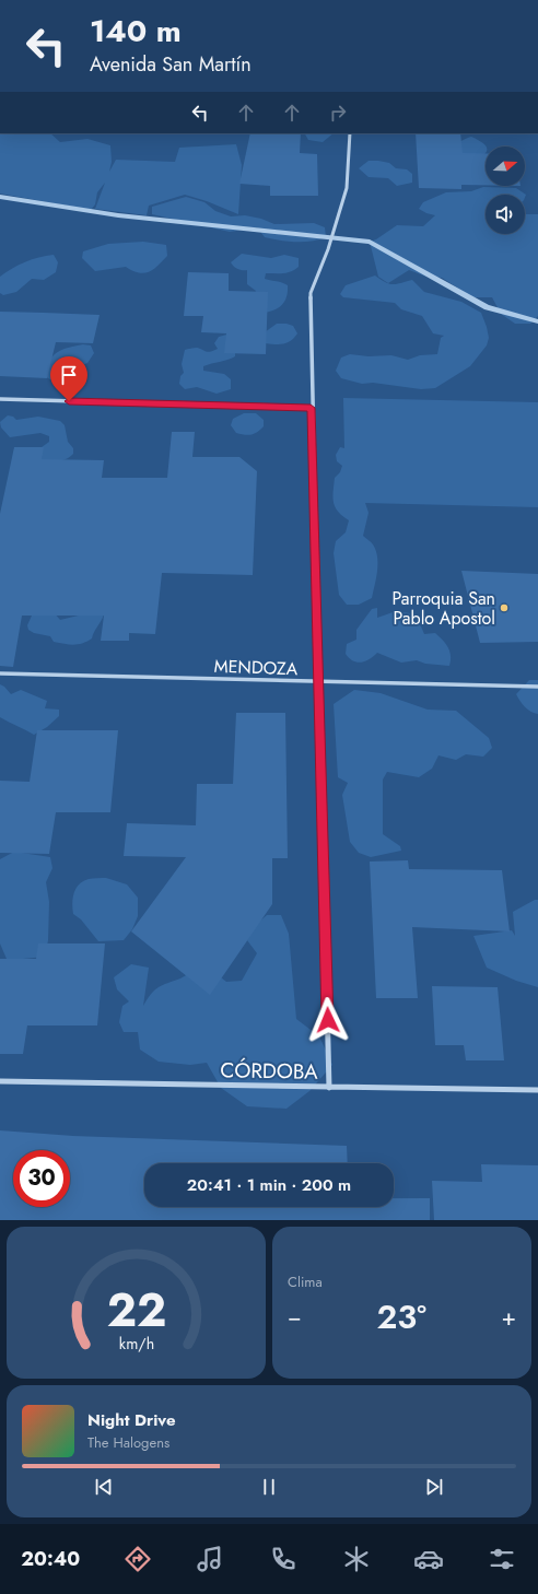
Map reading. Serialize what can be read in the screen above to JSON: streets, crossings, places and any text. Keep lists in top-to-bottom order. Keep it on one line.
{"streets":{"street":["MENDOZA","CÓRDOBA"]},"places":["Parroquia San Pablo Apostol"],"north":"right","page":{"turn":["140 m","Avenida San Martín"],"limit":"30","trip":"20:41 · 1 min · 200 m","tile":"Clima","heat":["−","23°","+"],"song":["Night Drive","The Halogens"],"tabs":"20:40","gauge":["22","km/h"]}}
